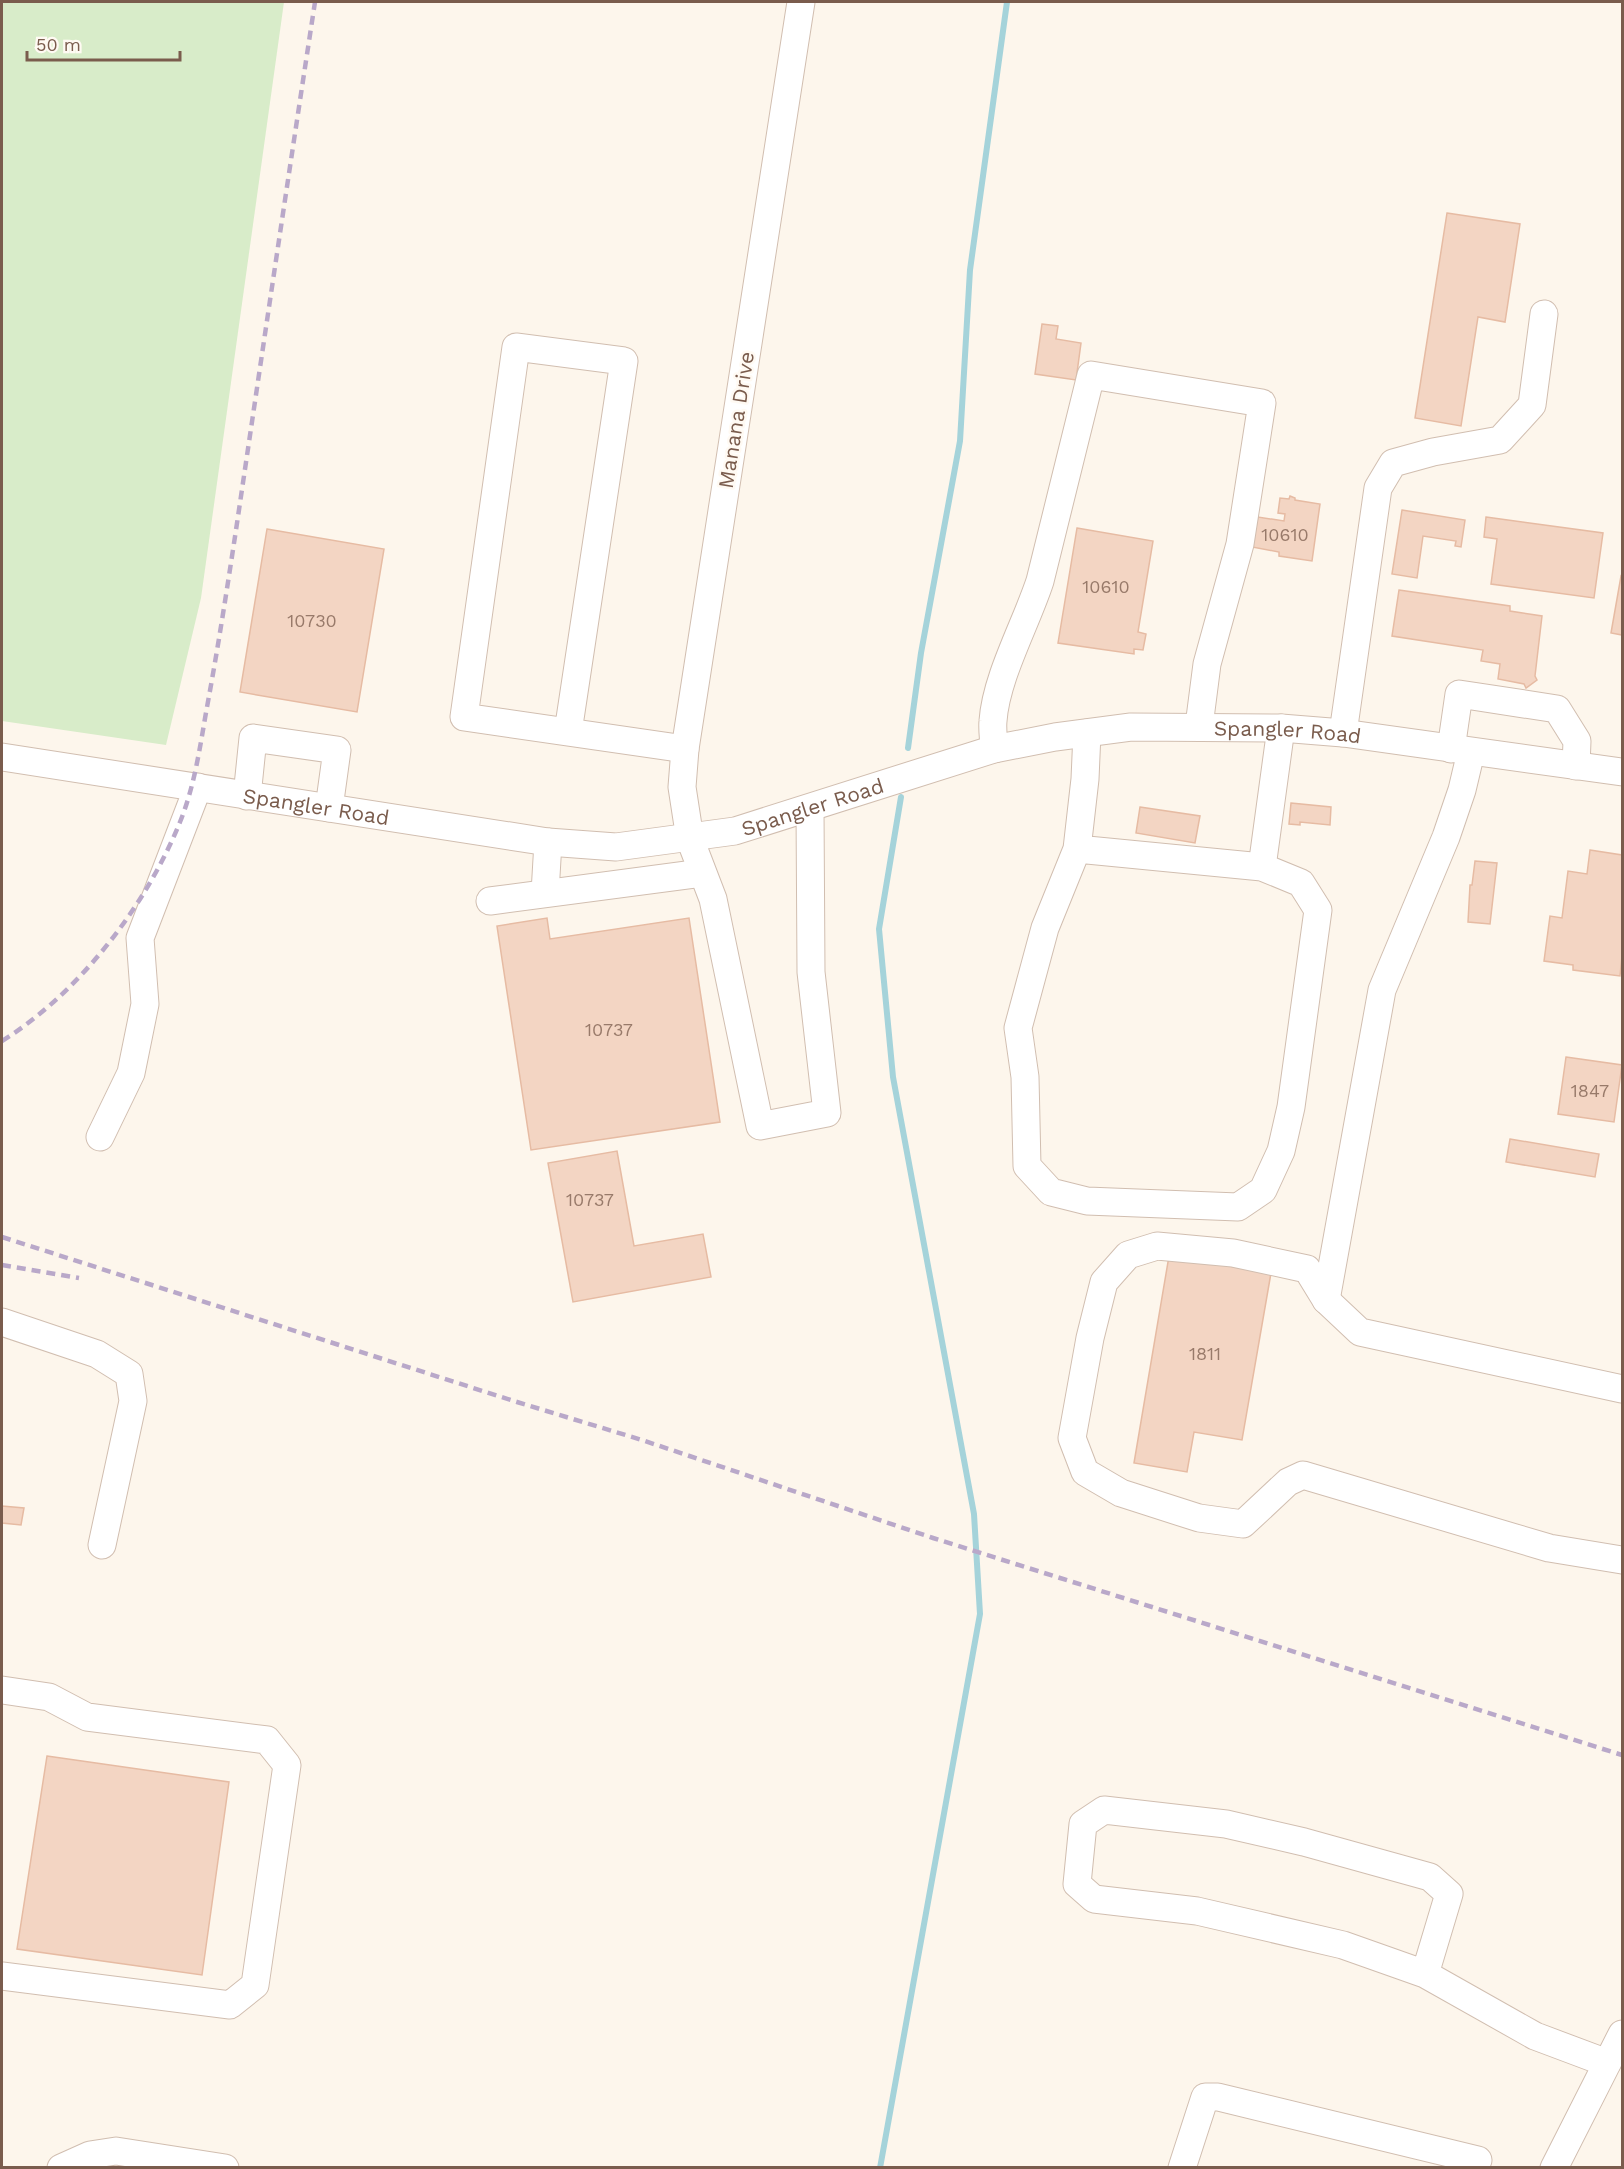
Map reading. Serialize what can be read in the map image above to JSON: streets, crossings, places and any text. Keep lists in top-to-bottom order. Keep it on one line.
{"streets":{"street":["Manana Drive","Spangler Road"]},"crossings":[["Manana Drive","Spangler Road"]],"house_numbers":["10610","10610","10730","10737","1847","10737","1811"],"scale_bar":"50 m"}
